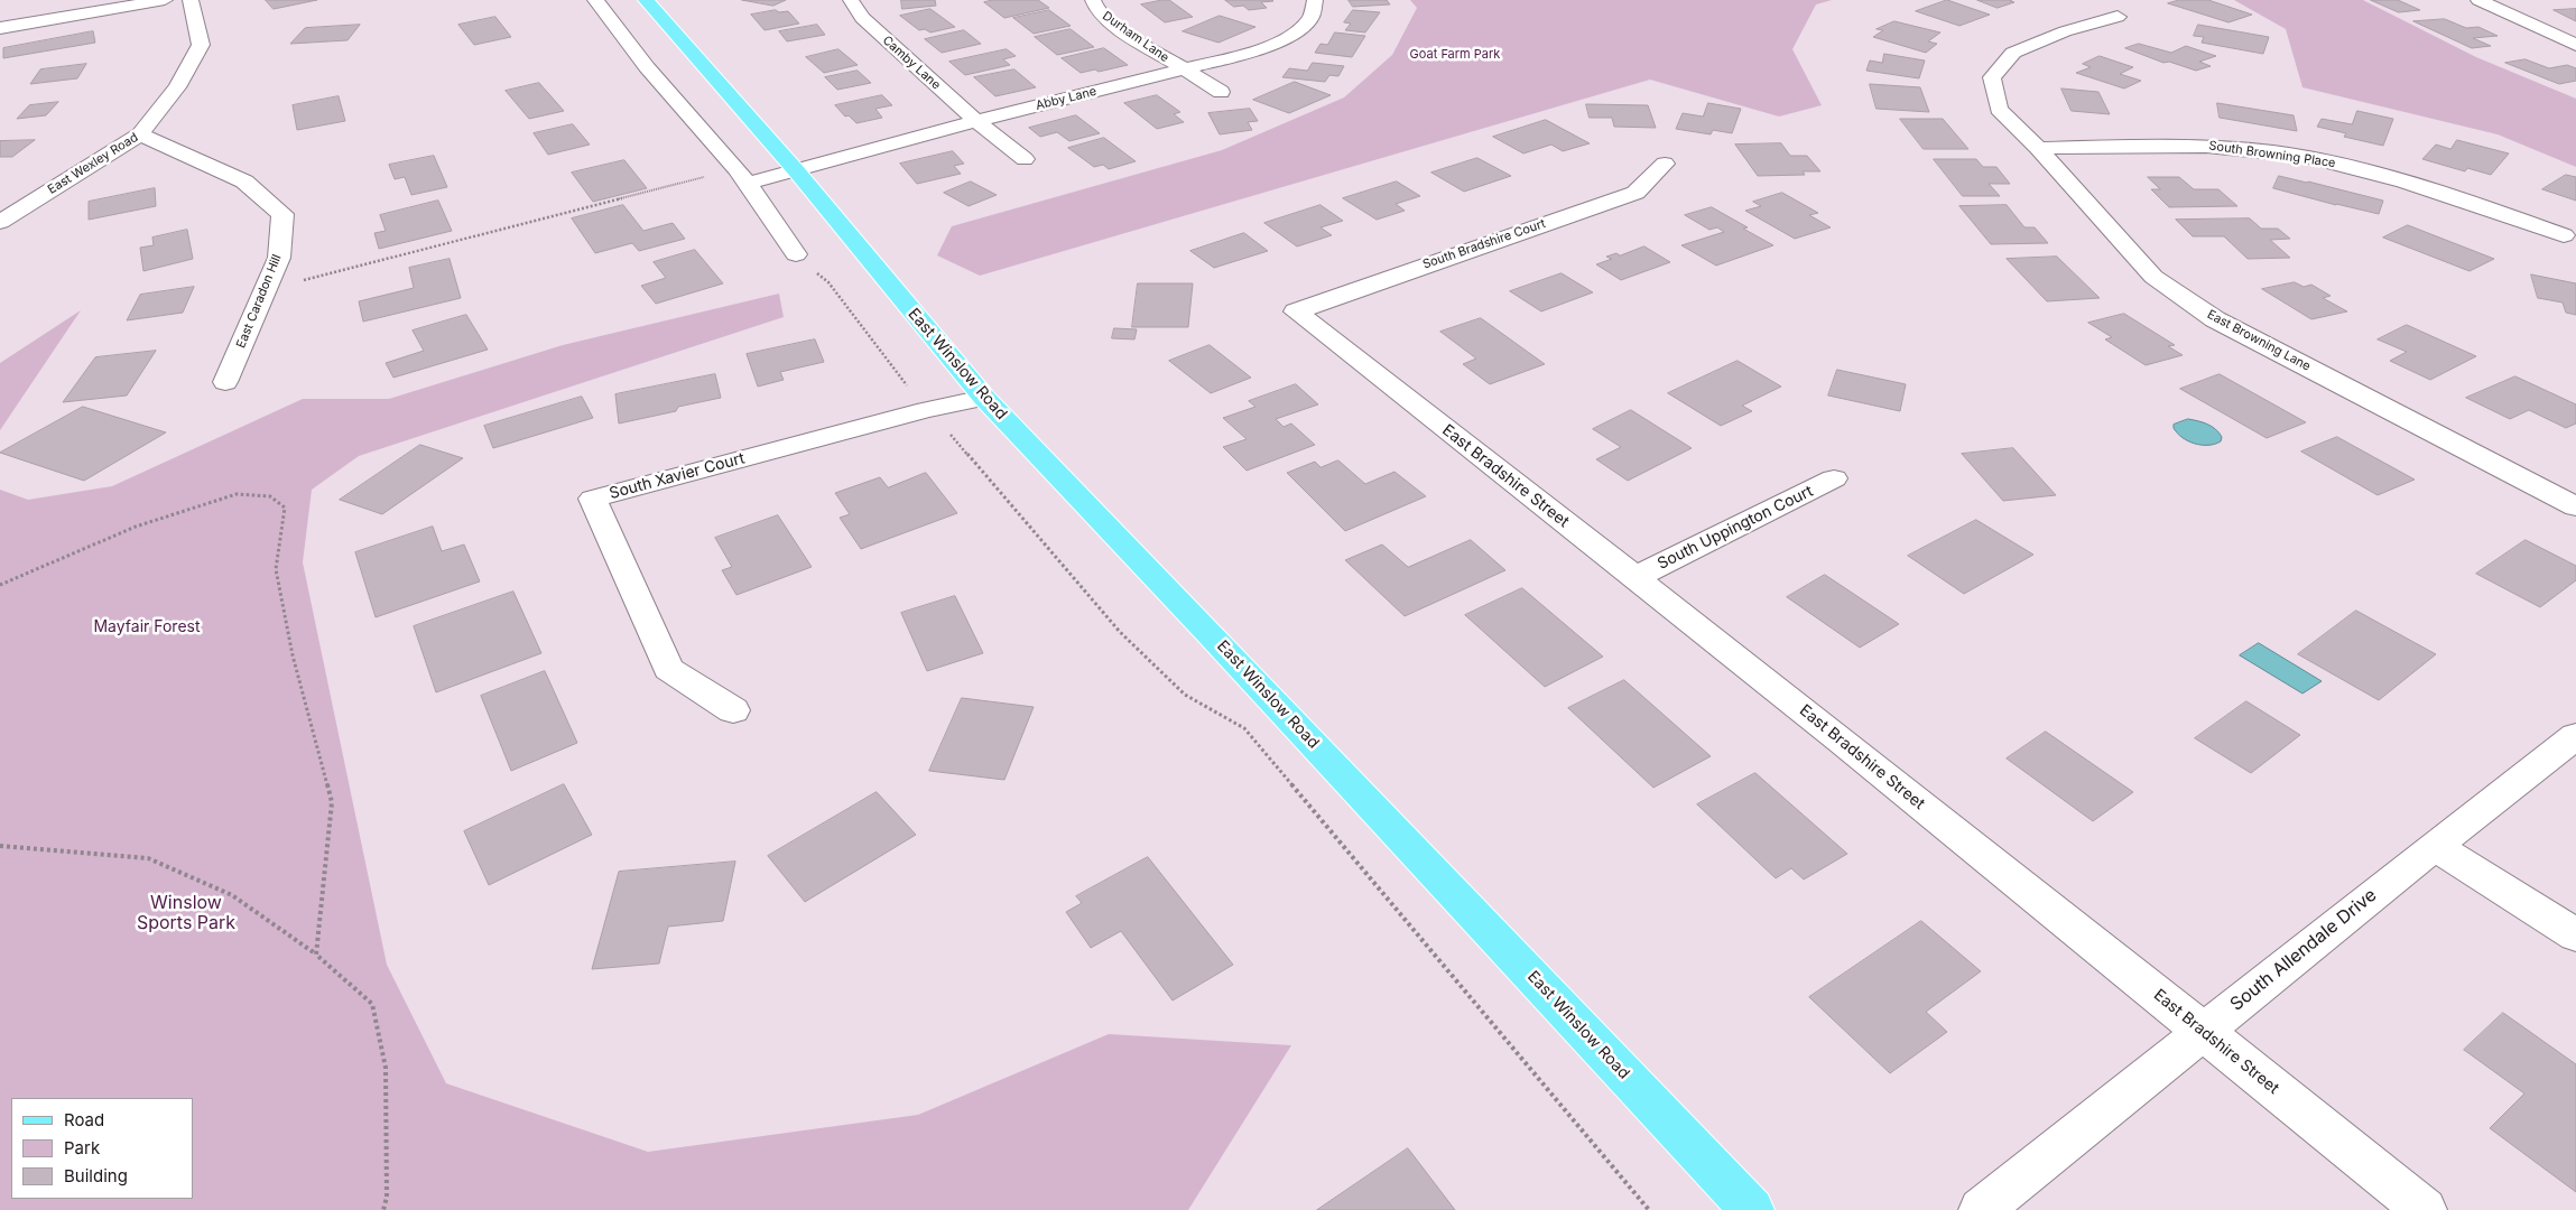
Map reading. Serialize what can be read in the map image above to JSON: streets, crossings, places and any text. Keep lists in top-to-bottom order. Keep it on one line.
{"streets":{"main road":["East Winslow Road"],"street":["Durham Lane","Camby Lane","Abby Lane","South Browning Place","East Wexley Road","South Bradshire Court","East Caradon Hill","East Browning Lane","South Xavier Court","East Bradshire Street","South Uppington Court","South Allendale Drive"]},"crossings":[["Durham Lane","Abby Lane"],["Camby Lane","Abby Lane"],["Abby Lane","East Winslow Road"],["South Browning Place","East Browning Lane"],["East Wexley Road","East Caradon Hill"],["South Bradshire Court","East Bradshire Street"],["East Winslow Road","South Xavier Court"],["East Bradshire Street","South Uppington Court"],["East Bradshire Street","South Allendale Drive"]],"parks":["Goat Farm Park","Mayfair Forest","Winslow Sports Park"],"legend":["Road","Park","Building"]}
